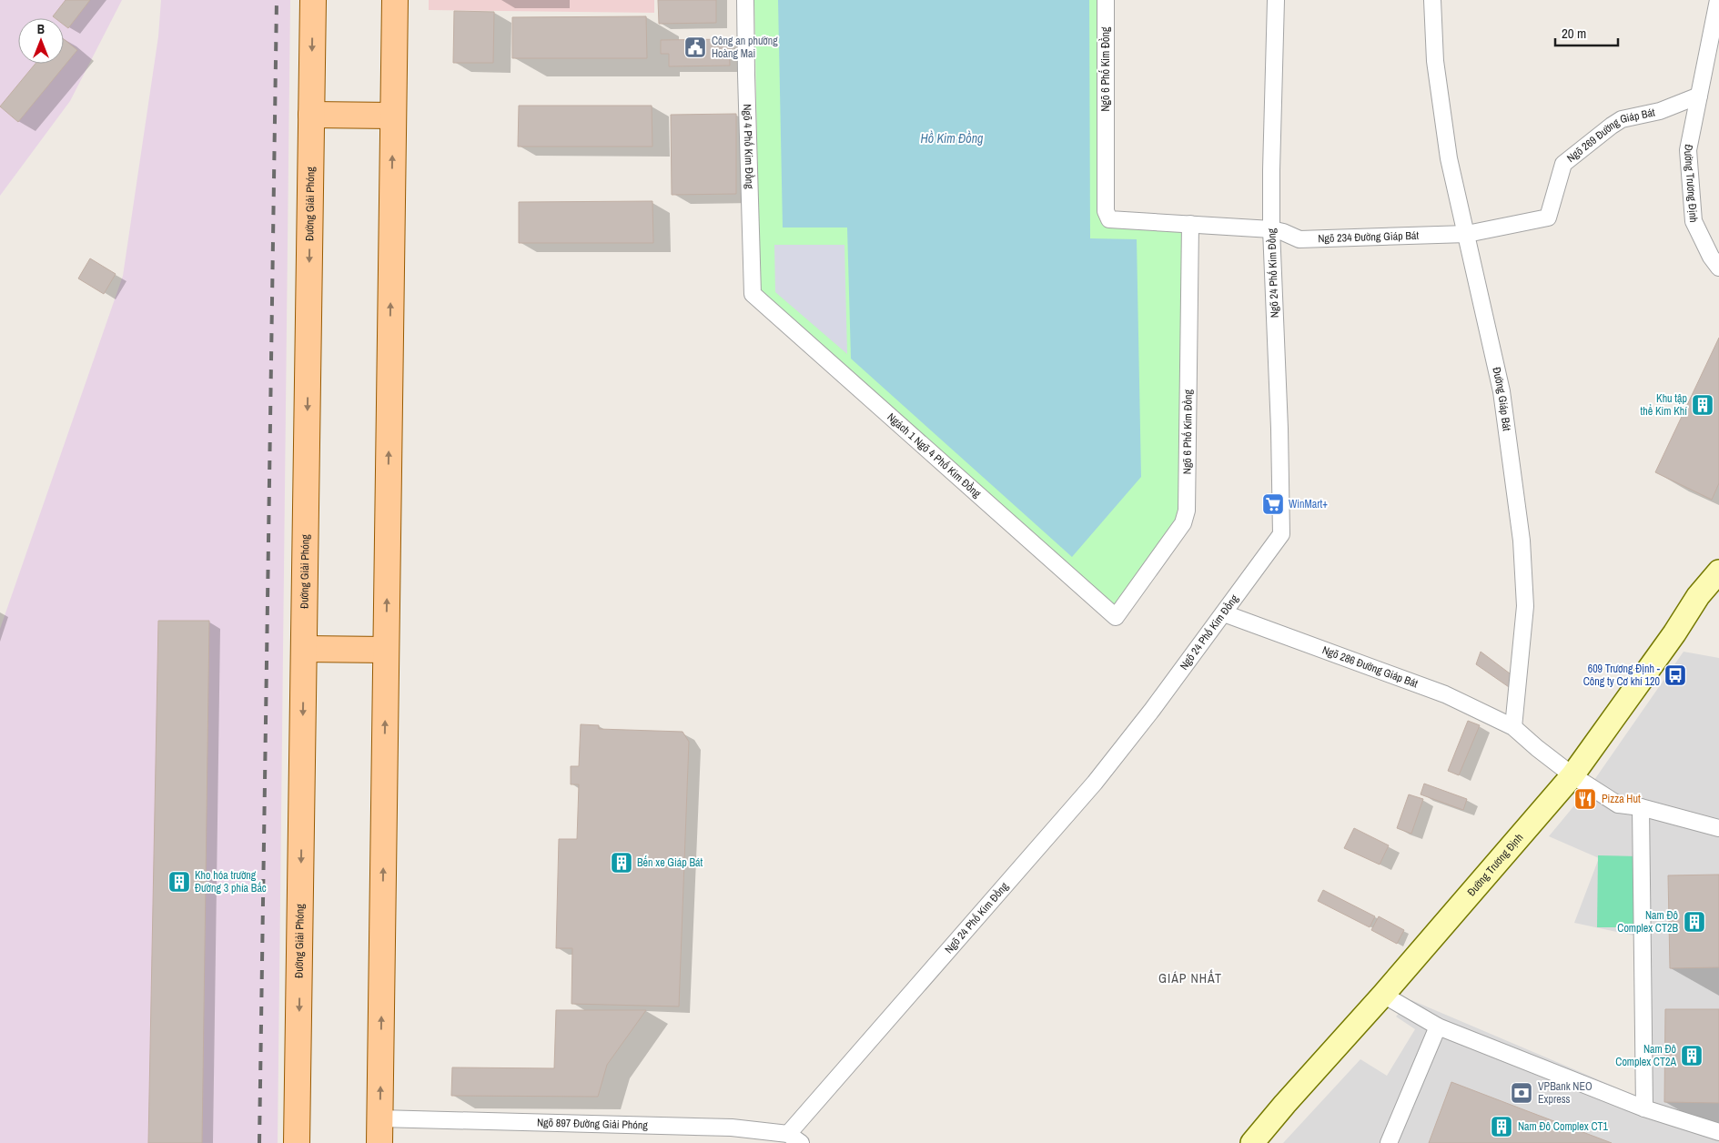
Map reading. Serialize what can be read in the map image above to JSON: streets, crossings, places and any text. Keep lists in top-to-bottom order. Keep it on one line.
{"streets":{"main road":["Đường Trương Định","Đường Giải Phóng"],"street":["Ngõ 6 Phố Kim Đồng","Ngõ 269 Đường Giáp Bát","Ngõ 4 Phố Kim Đồng","Ngõ 234 Đường Giáp Bát","Ngõ 24 Phố Kim Đồng","Đường Giáp Bát","Ngách 1 Ngõ 4 Phố Kim Đồng","Ngõ 286 Đường Giáp Bát","Ngõ 897 Đường Giải Phóng"]},"crossings":[["Ngõ 6 Phố Kim Đồng","Ngõ 234 Đường Giáp Bát"],["Ngõ 6 Phố Kim Đồng","Ngõ 24 Phố Kim Đồng"],["Ngõ 6 Phố Kim Đồng","Ngách 1 Ngõ 4 Phố Kim Đồng"],["Ngõ 269 Đường Giáp Bát","Đường Trương Định"],["Ngõ 269 Đường Giáp Bát","Ngõ 234 Đường Giáp Bát"],["Ngõ 269 Đường Giáp Bát","Đường Giáp Bát"],["Ngõ 4 Phố Kim Đồng","Ngách 1 Ngõ 4 Phố Kim Đồng"],["Ngõ 234 Đường Giáp Bát","Ngõ 24 Phố Kim Đồng"],["Ngõ 234 Đường Giáp Bát","Đường Giáp Bát"],["Ngõ 24 Phố Kim Đồng","Ngõ 286 Đường Giáp Bát"],["Ngõ 24 Phố Kim Đồng","Ngõ 897 Đường Giải Phóng"],["Đường Giáp Bát","Ngõ 286 Đường Giáp Bát"]],"districts":["GIÁP NHẤT"],"water":["Hồ Kim Đồng"],"places":{"public building":["Công an phường Hoàng Mai"],"building":["Khu tập thể Kim Khí","Bến xe Giáp Bát","Kho hóa trường Đường 3 phía Bắc","Nam Đô Complex CT2B","Nam Đô Complex CT2A","Nam Đô Complex CT1"],"supermarket":["WinMart+"],"bus stop":["609 Trương Định - Công ty Cơ khí 120"],"restaurant":["Pizza Hut"],"bank":["VPBank NEO Express"]},"scale_bar":"20 m","north":"top"}
